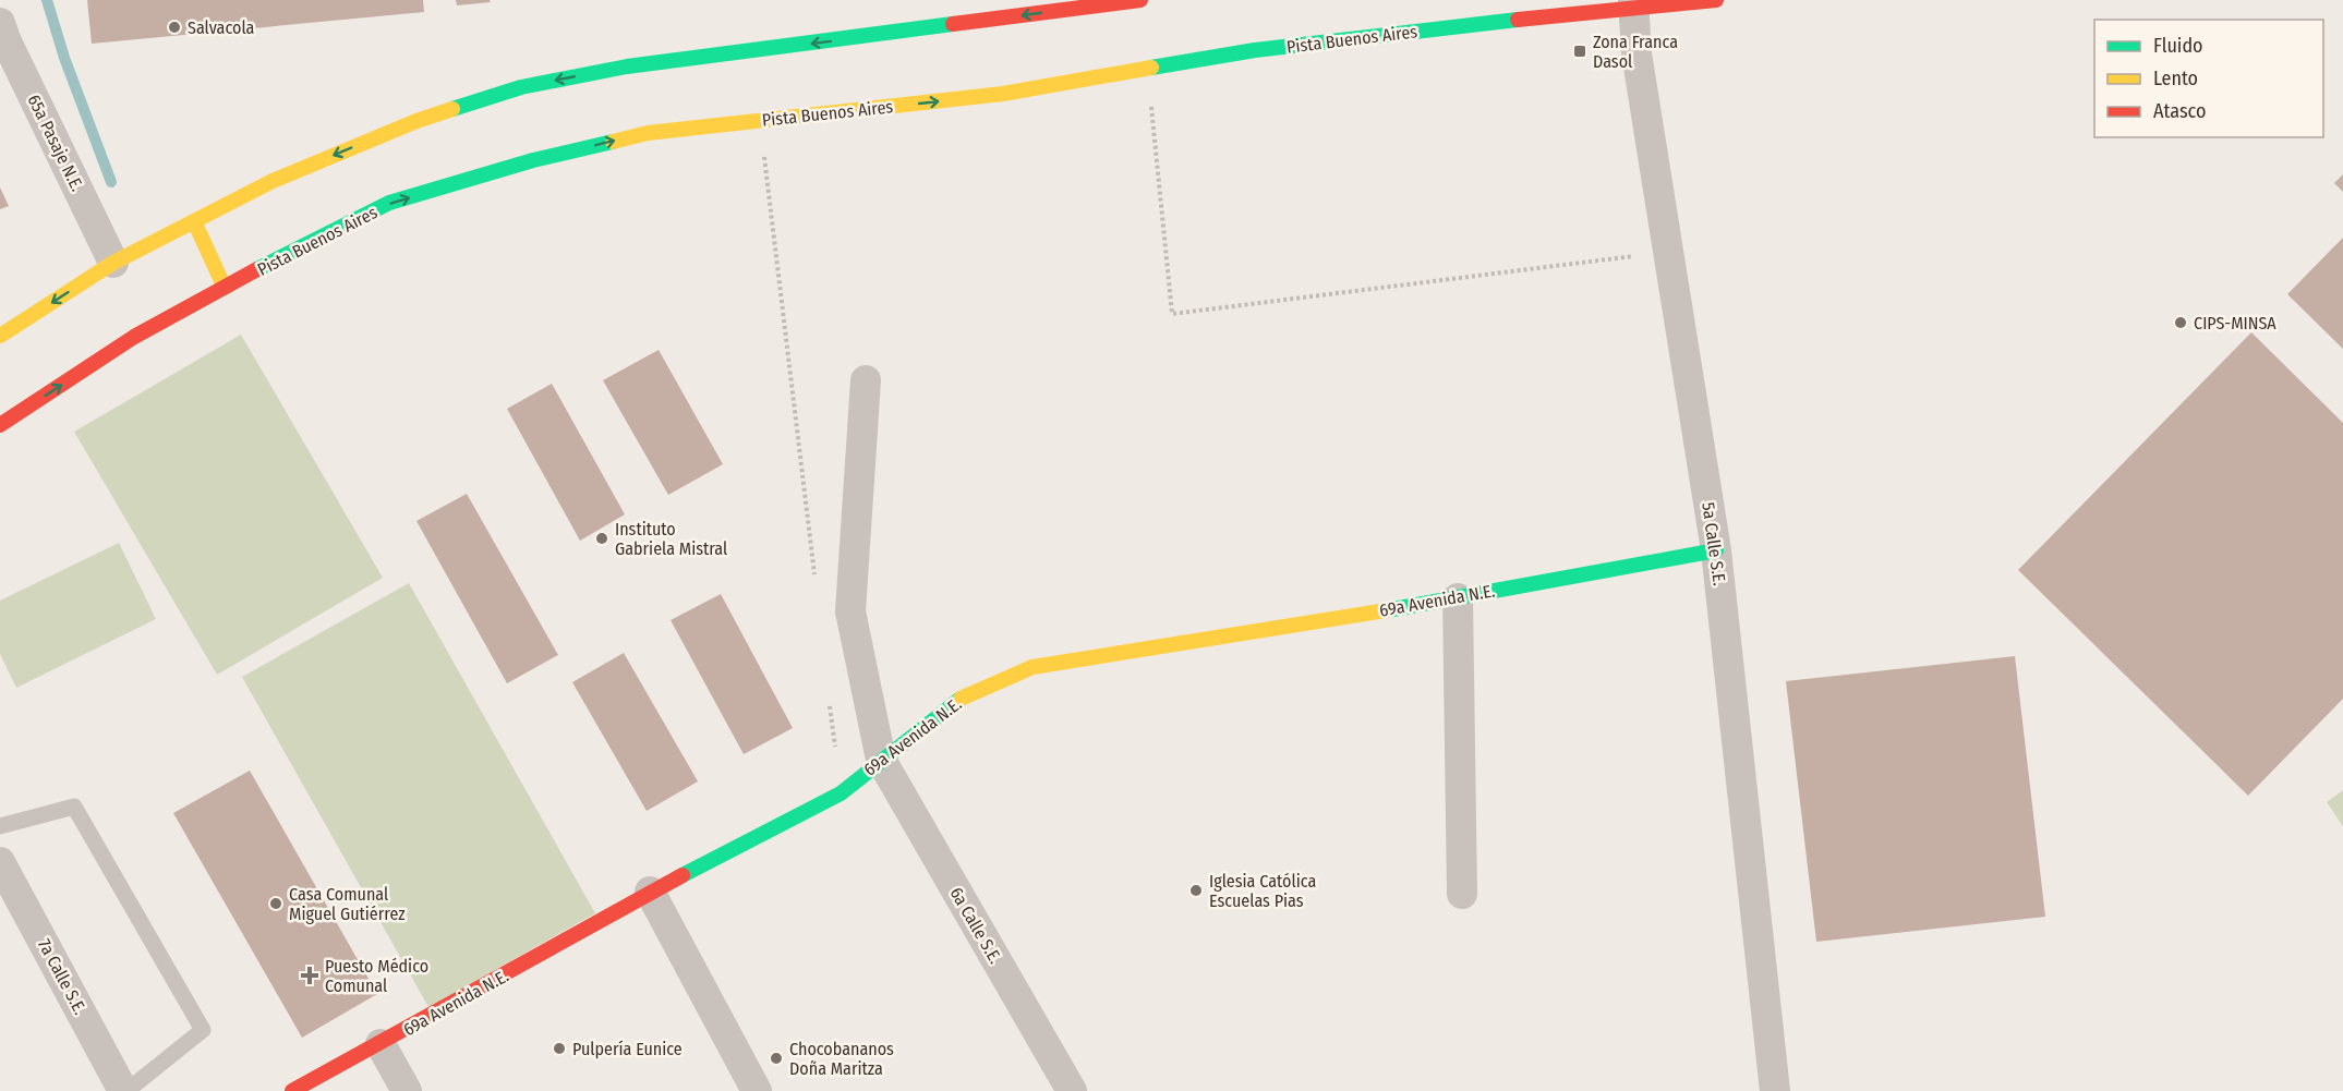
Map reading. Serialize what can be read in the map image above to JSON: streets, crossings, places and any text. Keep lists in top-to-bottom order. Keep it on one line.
{"streets":{"main road":["Pista Buenos Aires","69a Avenida N.E."],"street":["65a Pasaje N.E.","5a Calle S.E.","6a Calle S.E.","7a Calle S.E."]},"crossings":[["Pista Buenos Aires","5a Calle S.E."],["5a Calle S.E.","69a Avenida N.E."],["69a Avenida N.E.","6a Calle S.E."]],"places":{"other":["Salvacola","CIPS-MINSA","Instituto Gabriela Mistral","Iglesia Católica Escuelas Pias","Casa Comunal Miguel Gutiérrez","Pulpería Eunice","Chocobananos Doña Maritza"],"transit":["Zona Franca Dasol"],"health":["Puesto Médico Comunal"]},"legend":["Fluido","Lento","Atasco"]}
